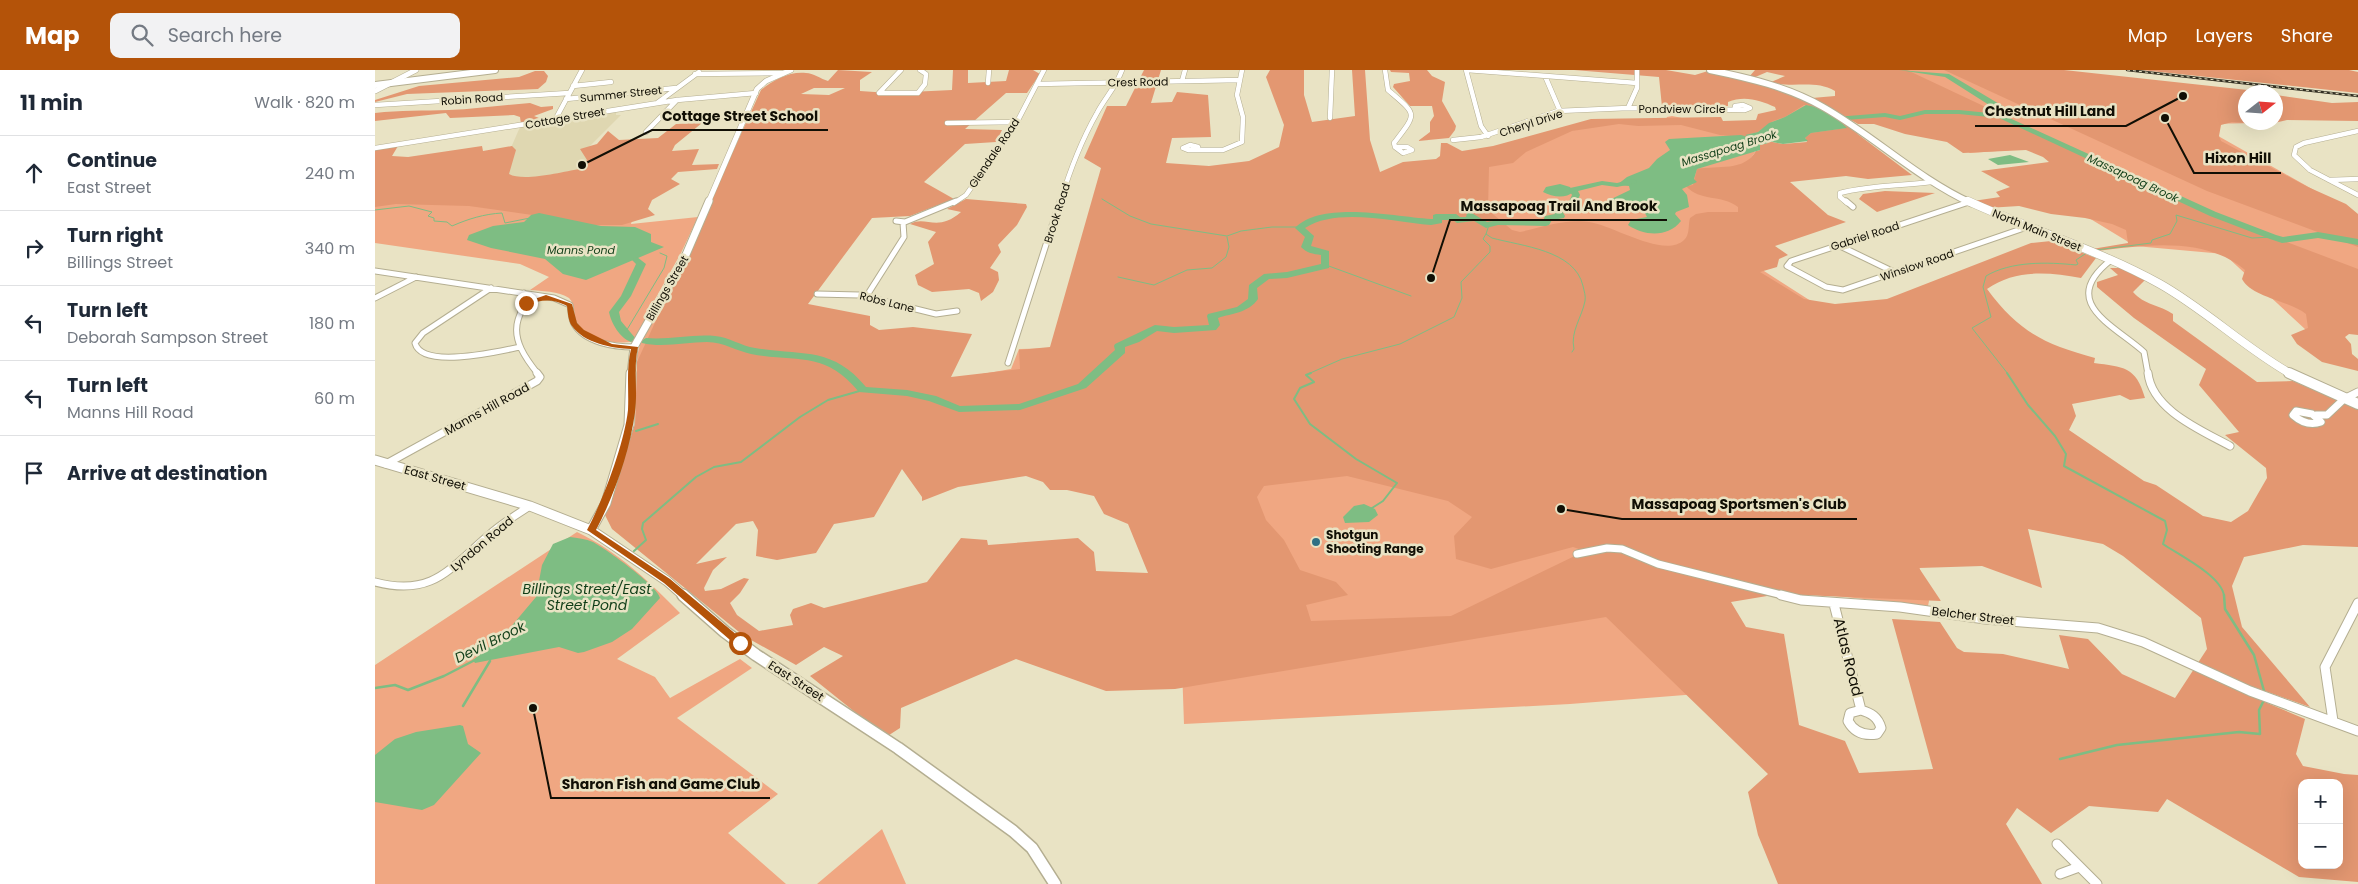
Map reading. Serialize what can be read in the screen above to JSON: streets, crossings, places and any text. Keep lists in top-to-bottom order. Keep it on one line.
{"streets":{"main road":["North Main Street"],"street":["Crest Road","Summer Street","Robin Road","Pondview Circle","Cottage Street","Cheryl Drive","Glendale Road","Brook Road","Gabriel Road","Winslow Road","Billings Street","Robs Lane","Manns Hill Road","East Street","Lyndon Road","Belcher Street","Atlas Road"]},"crossings":[["Crest Road","Glendale Road"],["Crest Road","Brook Road"],["Pondview Circle","Cheryl Drive"],["Cottage Street","Billings Street"],["North Main Street","Gabriel Road"],["North Main Street","Winslow Road"],["Gabriel Road","Winslow Road"],["Billings Street","East Street"],["Manns Hill Road","East Street"],["East Street","Lyndon Road"],["Belcher Street","Atlas Road"]],"water":["Massapoag Brook","Manns Pond","Billings Street/East Street Pond","Devil Brook"],"places":["Chestnut Hill Land","Hixon Hill","Cottage Street School","Massapoag Trail And Brook","Massapoag Sportsmen's Club","Shotgun Shooting Range","Sharon Fish and Game Club"],"north":"right","page":{"header":"Map","search":"Search here","nav":["Map","Layers","Share"],"heading":["11 min","Walk · 820 m"],"list":[["Continue","East Street","240 m"],["Turn right","Billings Street","340 m"],["Turn left","Deborah Sampson Street","180 m"],["Turn left","Manns Hill Road","60 m"],"Arrive at destination"],"map_buttons":["+","−"]}}
